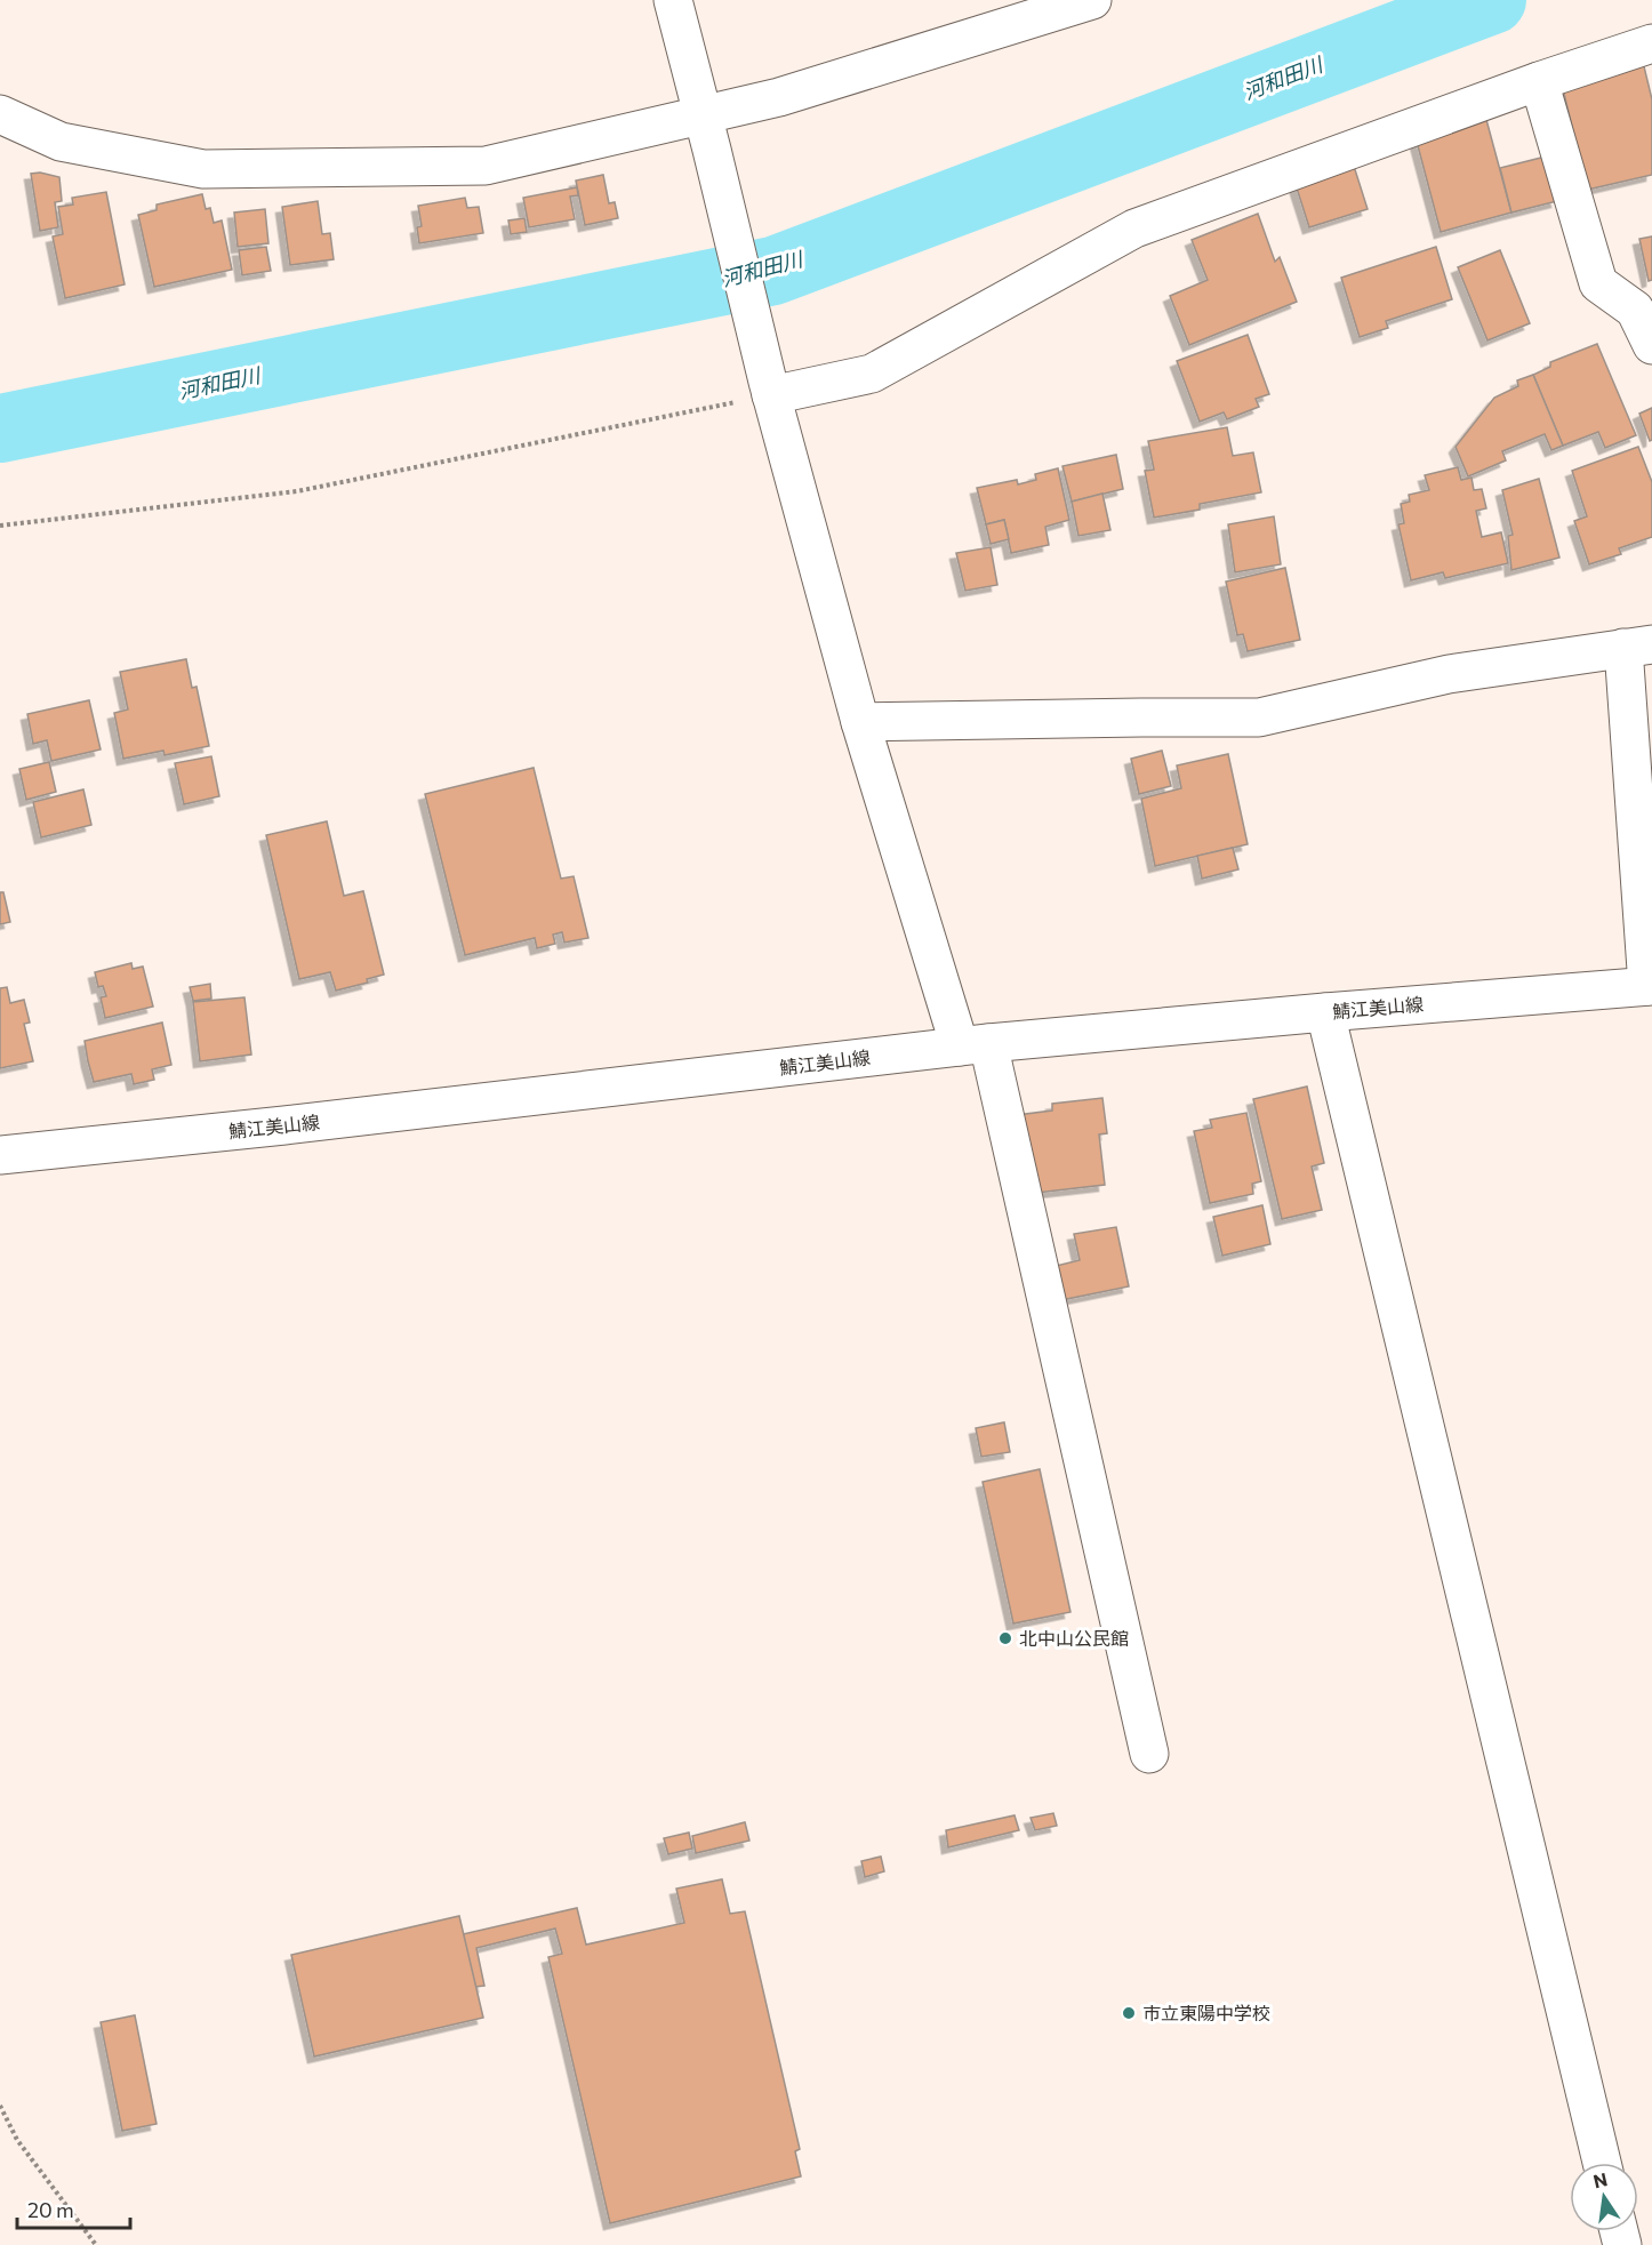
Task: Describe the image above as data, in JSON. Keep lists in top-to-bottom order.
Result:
{
  "streets": {
    "street": ["鯖江美山線"]
  },
  "water": ["河和田川"],
  "places": ["北中山公民館", "市立東陽中学校"],
  "scale_bar": "20 m",
  "north": "top"
}
